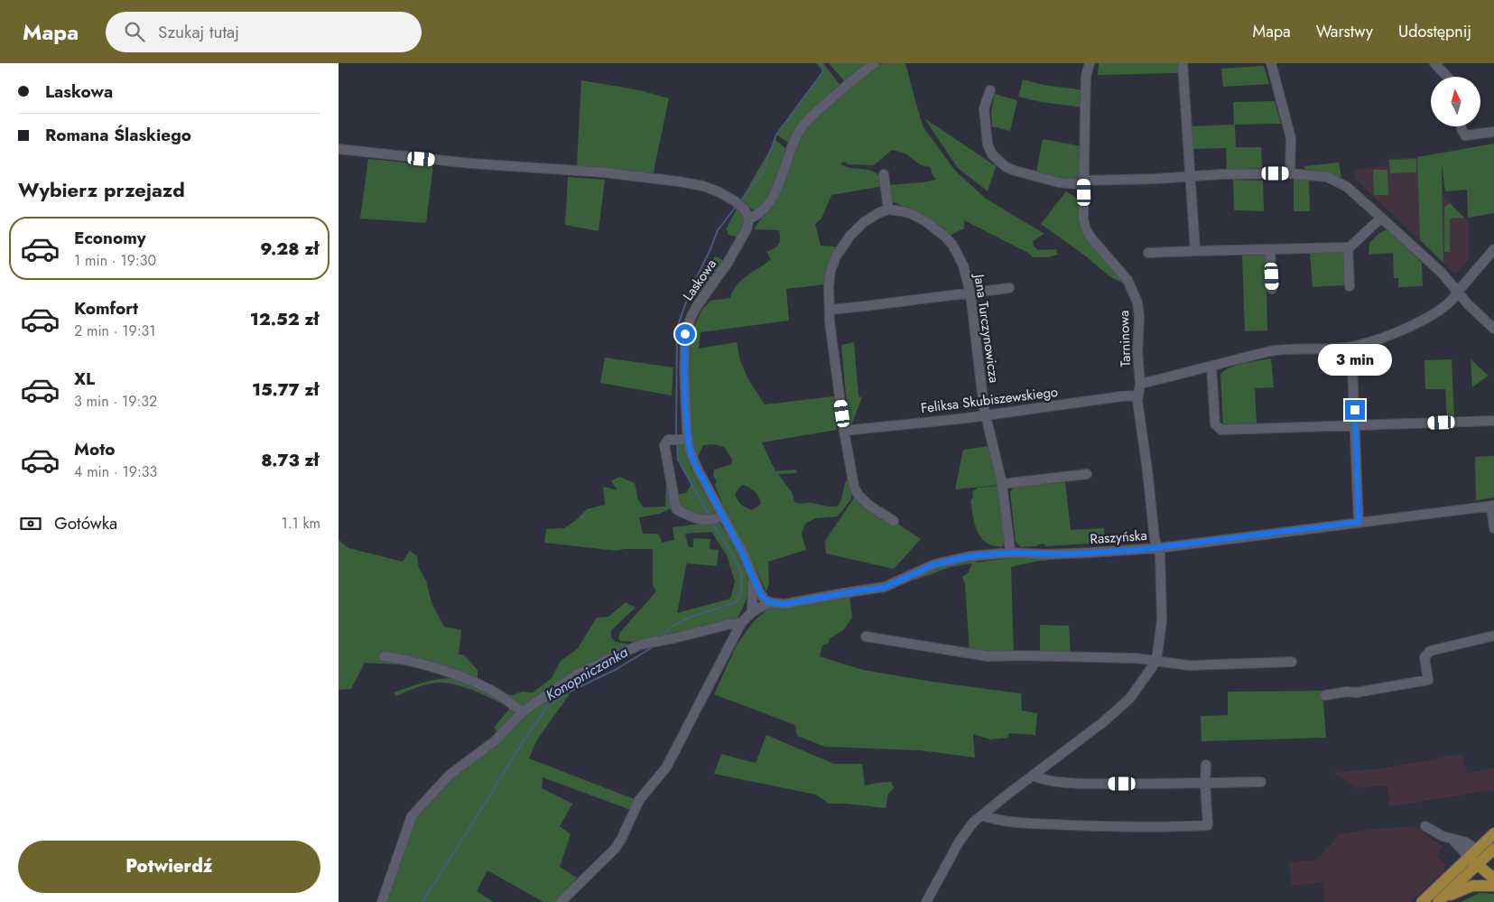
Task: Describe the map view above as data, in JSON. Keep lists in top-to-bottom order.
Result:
{
  "streets": {
    "street": [
      "Laskowa",
      "Jana Turczynowicza",
      "Tarninowa",
      "Feliksa Skubiszewskiego",
      "Raszyńska"
    ]
  },
  "crossings": [
    ["Laskowa", "Raszyńska"],
    ["Jana Turczynowicza", "Feliksa Skubiszewskiego"],
    ["Jana Turczynowicza", "Raszyńska"],
    ["Tarninowa", "Feliksa Skubiszewskiego"],
    ["Tarninowa", "Raszyńska"]
  ],
  "water": ["Konopniczanka"],
  "north": "top",
  "page": {
    "header": "Mapa",
    "search": "Szukaj tutaj",
    "nav": ["Mapa", "Warstwy", "Udostępnij"],
    "banner": ["Laskowa", "Romana Ślaskiego"],
    "heading": "Wybierz przejazd",
    "list": [
      {
        "name": "Economy",
        "note": "1 min · 19:30",
        "value": "9.28 zł"
      },
      {
        "name": "Komfort",
        "note": "2 min · 19:31",
        "value": "12.52 zł"
      },
      {
        "name": "XL",
        "note": "3 min · 19:32",
        "value": "15.77 zł"
      },
      {
        "name": "Moto",
        "note": "4 min · 19:33",
        "value": "8.73 zł"
      }
    ],
    "bubble": "3 min",
    "pay": ["Gotówka", "1.1 km"],
    "buttons": "Potwierdź"
  }
}
